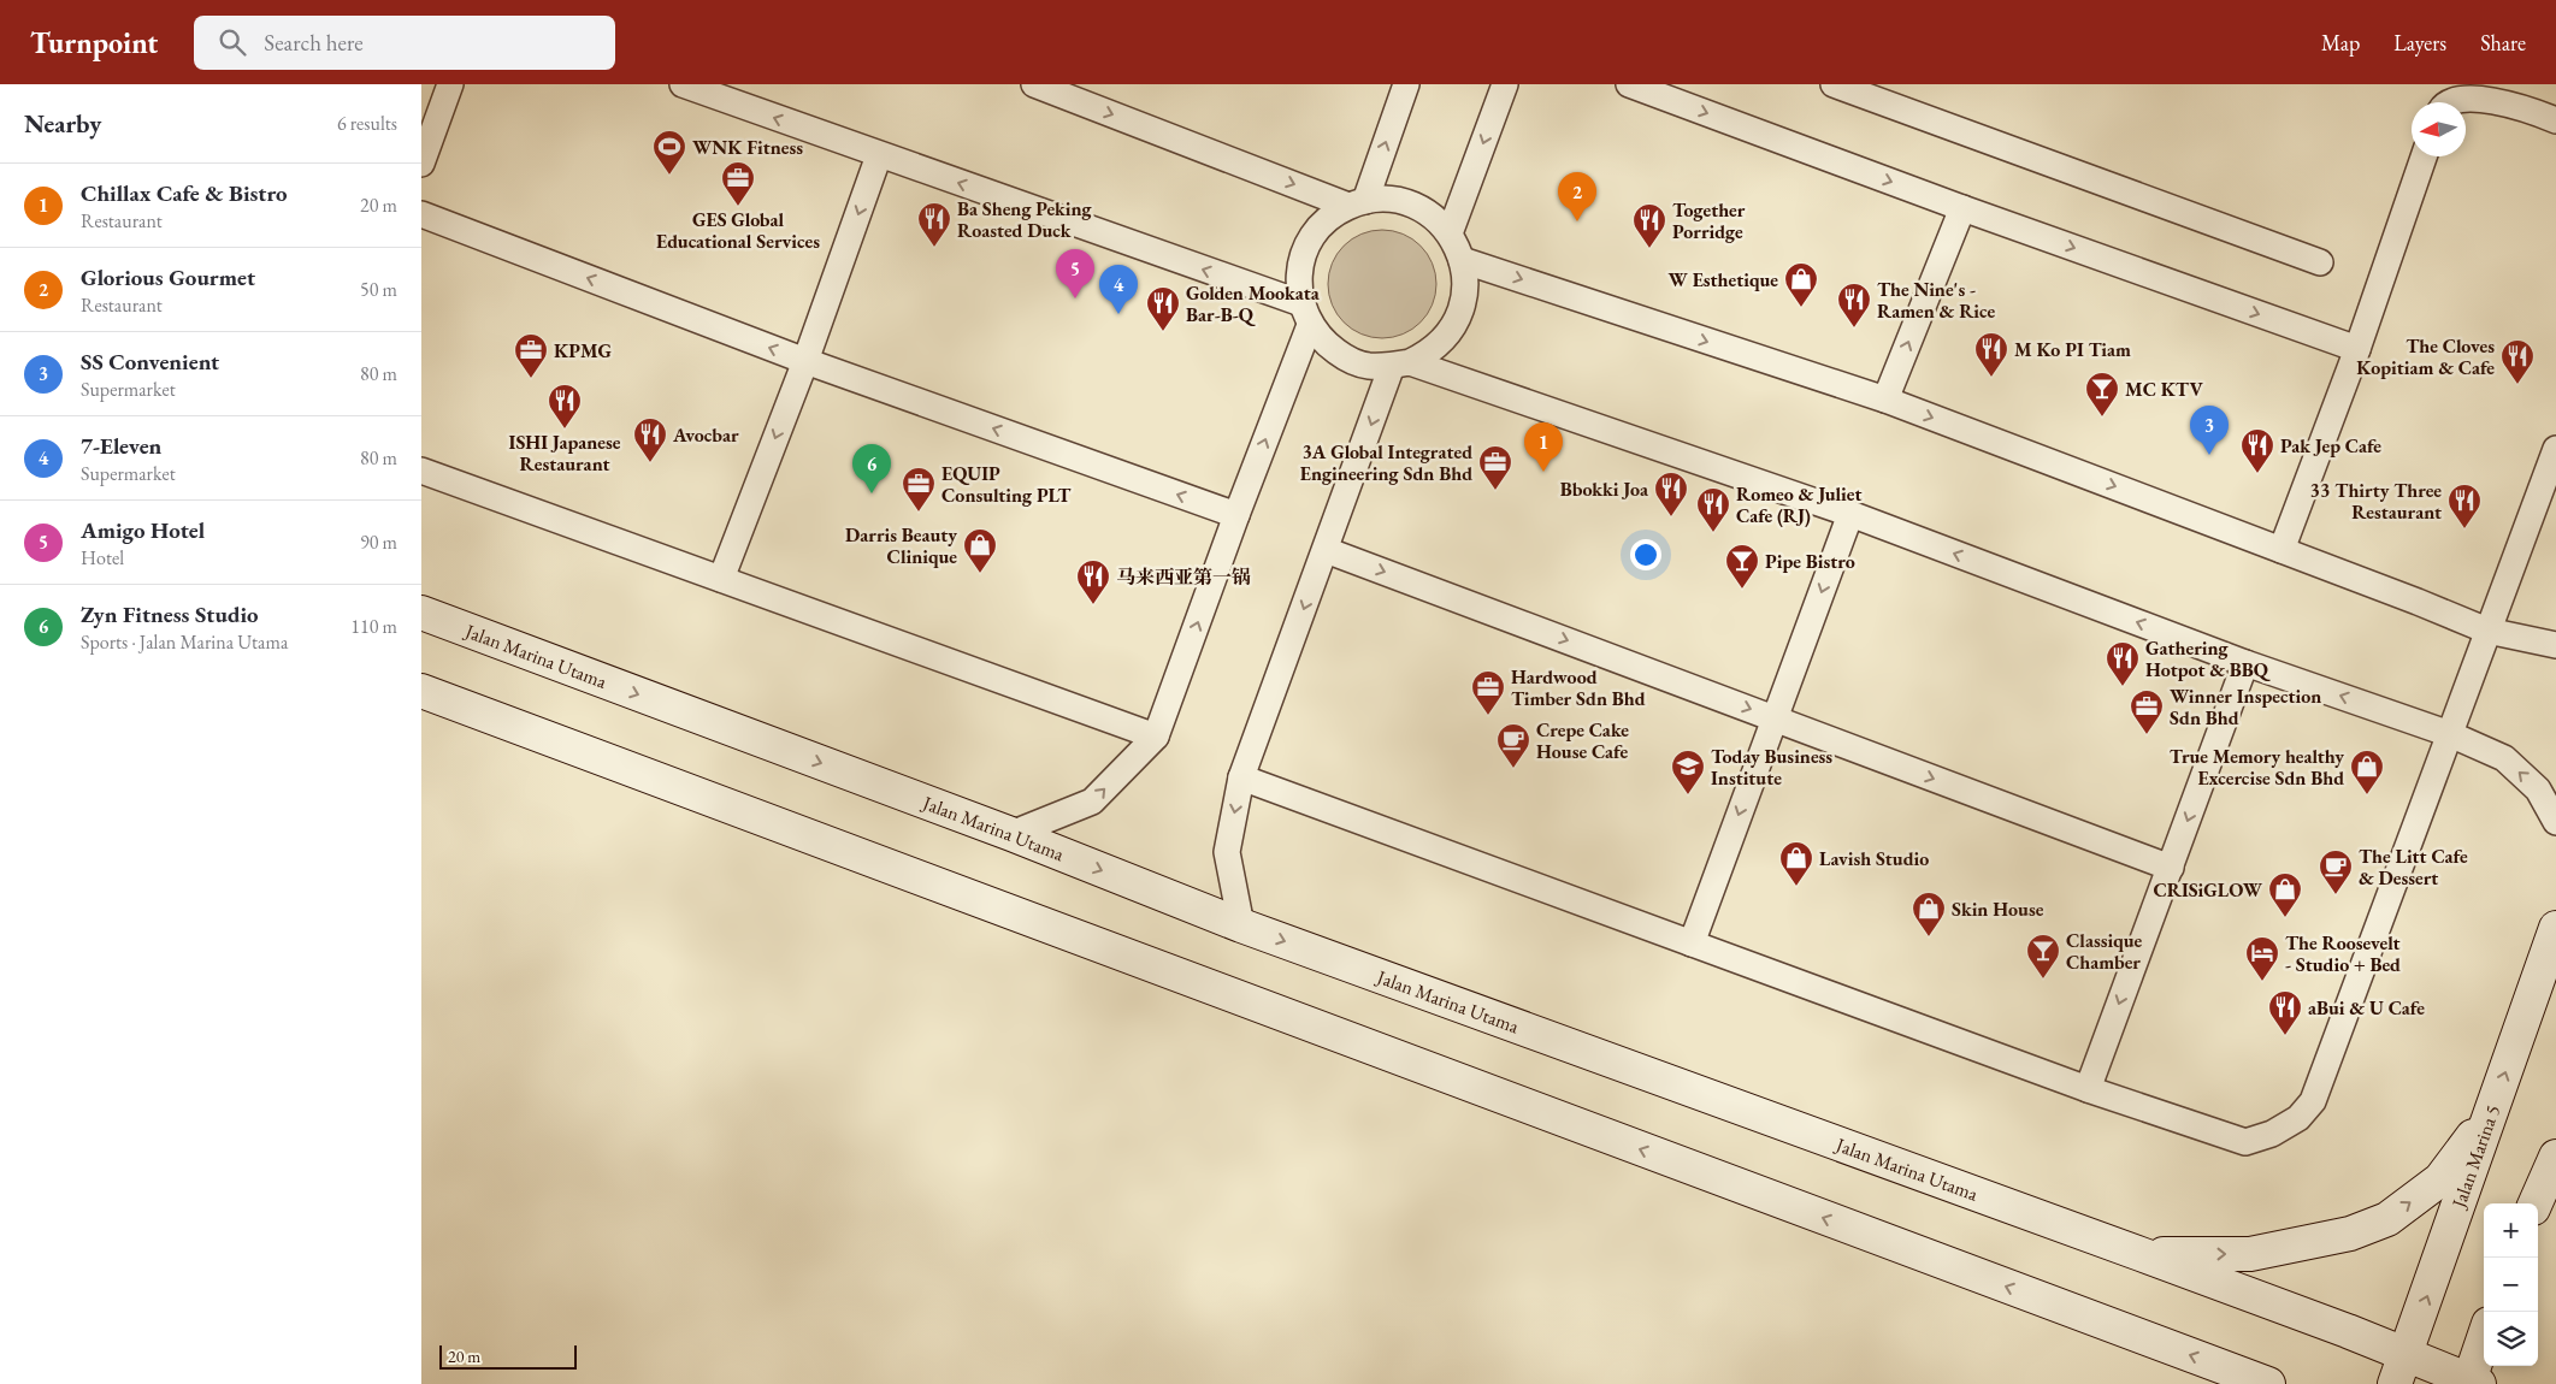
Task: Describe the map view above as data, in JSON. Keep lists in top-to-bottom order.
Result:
{
  "streets": {
    "main road": ["Jalan Marina Utama", "Jalan Marina 5"]
  },
  "crossings": [
    ["Jalan Marina Utama", "Jalan Marina 5"]
  ],
  "one_way": ["Jalan Marina 5"],
  "places": {
    "sports": ["WNK Fitness"],
    "office": [
      "GES Global Educational Services",
      "KPMG",
      "3A Global Integrated Engineering Sdn Bhd",
      "EQUIP Consulting PLT",
      "Hardwood Timber Sdn Bhd",
      "Winner Inspection Sdn Bhd"
    ],
    "restaurant": [
      "Ba Sheng Peking Roasted Duck",
      "Together Porridge",
      "The Nine's - Ramen & Rice",
      "Golden Mookata Bar-B-Q",
      "M Ko PI Tiam",
      "The Cloves Kopitiam & Cafe",
      "ISHI Japanese Restaurant",
      "Avocbar",
      "Pak Jep Cafe",
      "Bbokki Joa",
      "33 Thirty Three Restaurant",
      "Romeo & Juliet Cafe (RJ)",
      "马来西亚第一锅",
      "Gathering Hotpot & BBQ",
      "aBui & U Cafe"
    ],
    "shop": [
      "W Esthetique",
      "Darris Beauty Clinique",
      "True Memory healthy Excercise Sdn Bhd",
      "Lavish Studio",
      "CRISiGLOW",
      "Skin House"
    ],
    "bar": ["MC KTV", "Pipe Bistro", "Classique Chamber"],
    "cafe": ["Crepe Cake House Cafe", "The Litt Cafe & Dessert"],
    "school or university": ["Today Business Institute"],
    "hotel": ["The Roosevelt - Studio + Bed"]
  },
  "scale_bar": "20 m",
  "north": "left",
  "page": {
    "header": "Turnpoint",
    "search": "Search here",
    "nav": ["Map", "Layers", "Share"],
    "heading": ["Nearby", "6 results"],
    "list": [
      {
        "mark": "1",
        "name": "Chillax Cafe & Bistro",
        "note": "Restaurant",
        "value": "20 m"
      },
      {
        "mark": "2",
        "name": "Glorious Gourmet",
        "note": "Restaurant",
        "value": "50 m"
      },
      {
        "mark": "3",
        "name": "SS Convenient",
        "note": "Supermarket",
        "value": "80 m"
      },
      {
        "mark": "4",
        "name": "7-Eleven",
        "note": "Supermarket",
        "value": "80 m"
      },
      {
        "mark": "5",
        "name": "Amigo Hotel",
        "note": "Hotel",
        "value": "90 m"
      },
      {
        "mark": "6",
        "name": "Zyn Fitness Studio",
        "note": "Sports · Jalan Marina Utama",
        "value": "110 m"
      }
    ],
    "pins": [
      "2",
      "5",
      "4",
      "3",
      "1",
      "6"
    ],
    "map_buttons": ["+", "−"],
    "scale": "20 m"
  }
}
